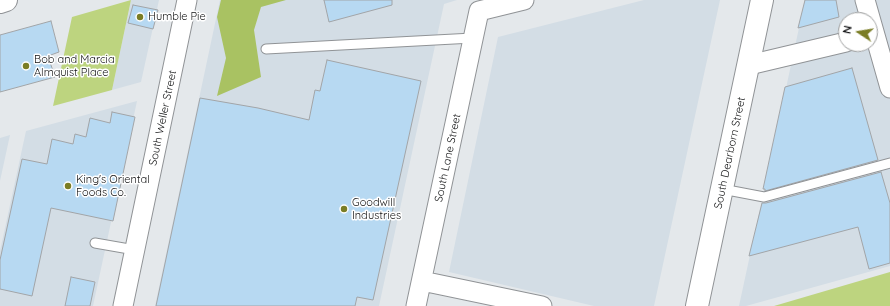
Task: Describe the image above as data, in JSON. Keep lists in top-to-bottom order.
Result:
{
  "streets": {
    "main road": ["South Dearborn Street"],
    "street": ["South Weller Street", "South Lane Street"]
  },
  "places": [
    "Humble Pie",
    "Bob and Marcia Almquist Place",
    "King's Oriental Foods Co.",
    "Goodwill Industries"
  ],
  "north": "left"
}
